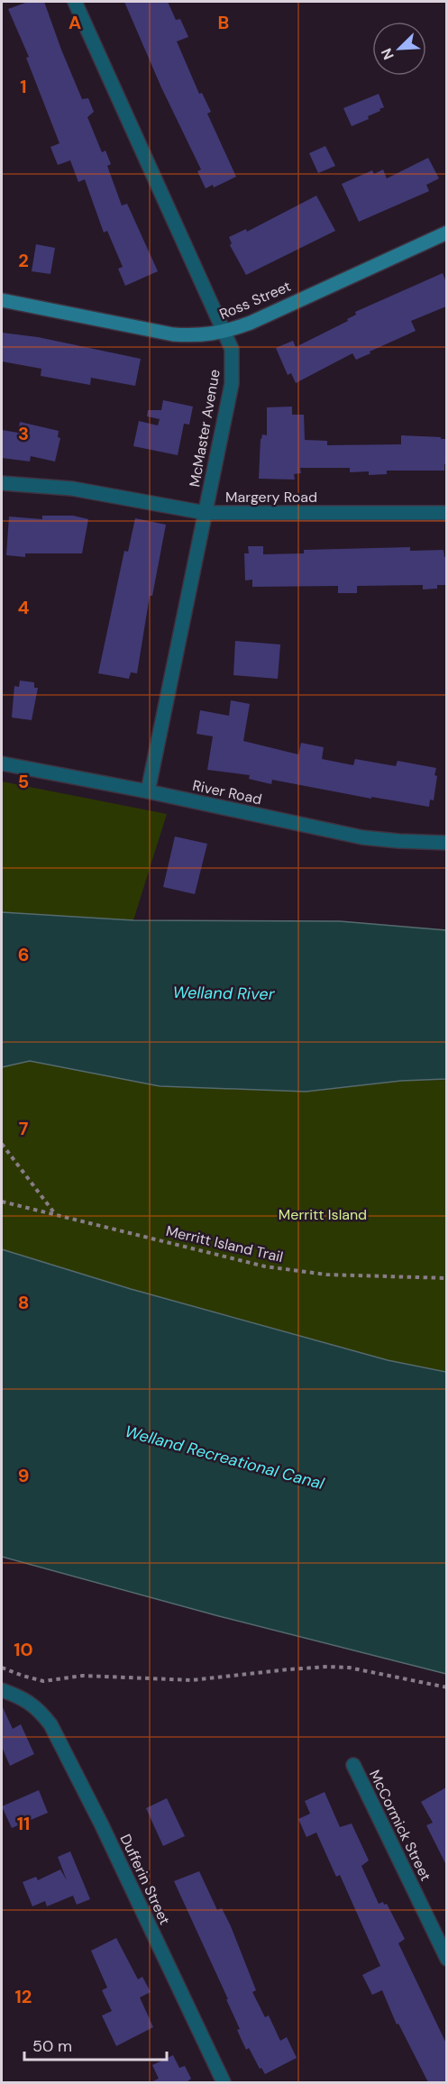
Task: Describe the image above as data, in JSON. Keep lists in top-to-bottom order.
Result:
{
  "streets": {
    "street": [
      "Ross Street",
      "McMaster Avenue",
      "Margery Road",
      "River Road",
      "McCormick Street",
      "Dufferin Street"
    ],
    "path": ["Merritt Island Trail"]
  },
  "crossings": [
    ["Ross Street", "McMaster Avenue"],
    ["McMaster Avenue", "Margery Road"],
    ["McMaster Avenue", "River Road"]
  ],
  "water": ["Welland River", "Welland Recreational Canal"],
  "parks": ["Merritt Island"],
  "scale_bar": "50 m",
  "north": "bottom left",
  "grid": {
    "columns": ["A", "B"],
    "rows": [
      "1",
      "2",
      "3",
      "4",
      "5",
      "6",
      "7",
      "8",
      "9",
      "10",
      "11",
      "12"
    ]
  }
}
